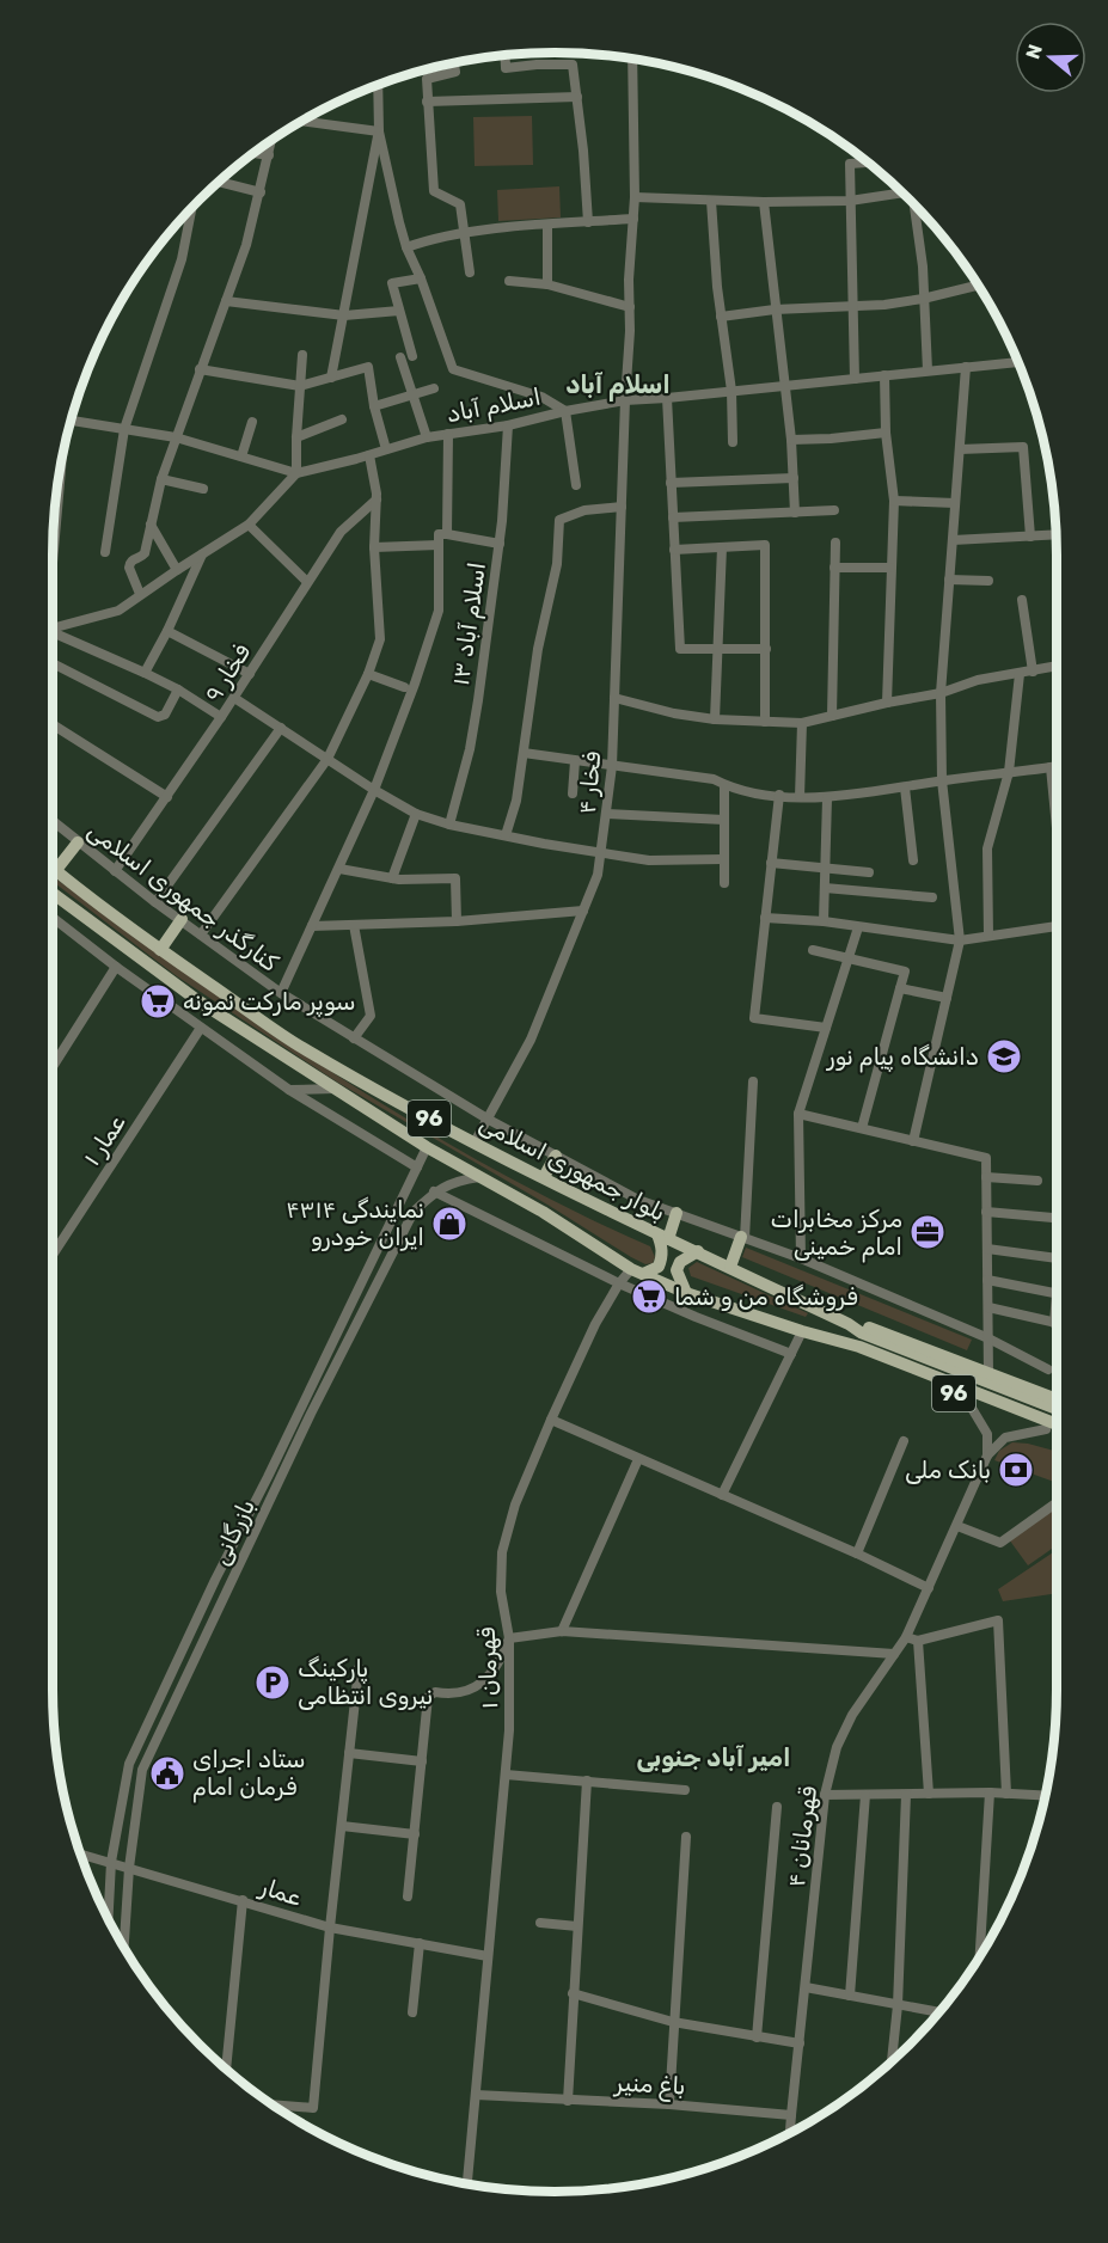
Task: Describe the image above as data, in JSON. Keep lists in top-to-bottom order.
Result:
{
  "streets": {
    "main road": ["96", "بلوار جمهوری اسلامی"],
    "street": [
      "اسلام آباد",
      "اسلام آباد ۱۳",
      "فخار ۹",
      "فخار ۴",
      "کنارگذر جمهوری اسلامی",
      "عمار ۱",
      "بازرگانی",
      "قهرمان ۱",
      "قهرمانان ۴",
      "عمار",
      "باغ منیر"
    ]
  },
  "crossings": [
    ["اسلام آباد", "اسلام آباد ۱۳"],
    ["اسلام آباد", "فخار ۴"],
    ["فخار ۹", "کنارگذر جمهوری اسلامی"],
    ["فخار ۴", "کنارگذر جمهوری اسلامی"],
    ["فخار ۴", "بلوار جمهوری اسلامی"],
    ["96", "بلوار جمهوری اسلامی"],
    ["بلوار جمهوری اسلامی", "بازرگانی"],
    ["بلوار جمهوری اسلامی", "قهرمان ۱"],
    ["بازرگانی", "عمار"],
    ["قهرمان ۱", "عمار"],
    ["قهرمان ۱", "باغ منیر"],
    ["قهرمانان ۴", "باغ منیر"]
  ],
  "districts": ["اسلام آباد", "امير آباد جنوبی"],
  "places": {
    "supermarket": ["سوپر مارکت نمونه", "فروشگاه من و شما"],
    "school or university": ["دانشگاه پیام نور"],
    "shop": ["نمایندگی ۴۳۱۴ ایران خودرو"],
    "office": ["مرکز مخابرات امام خمینی"],
    "bank": ["بانک ملی"],
    "parking": ["پارکینگ نیروی انتظامی"],
    "public building": ["ستاد اجرای فرمان امام"]
  },
  "north": "left"
}
